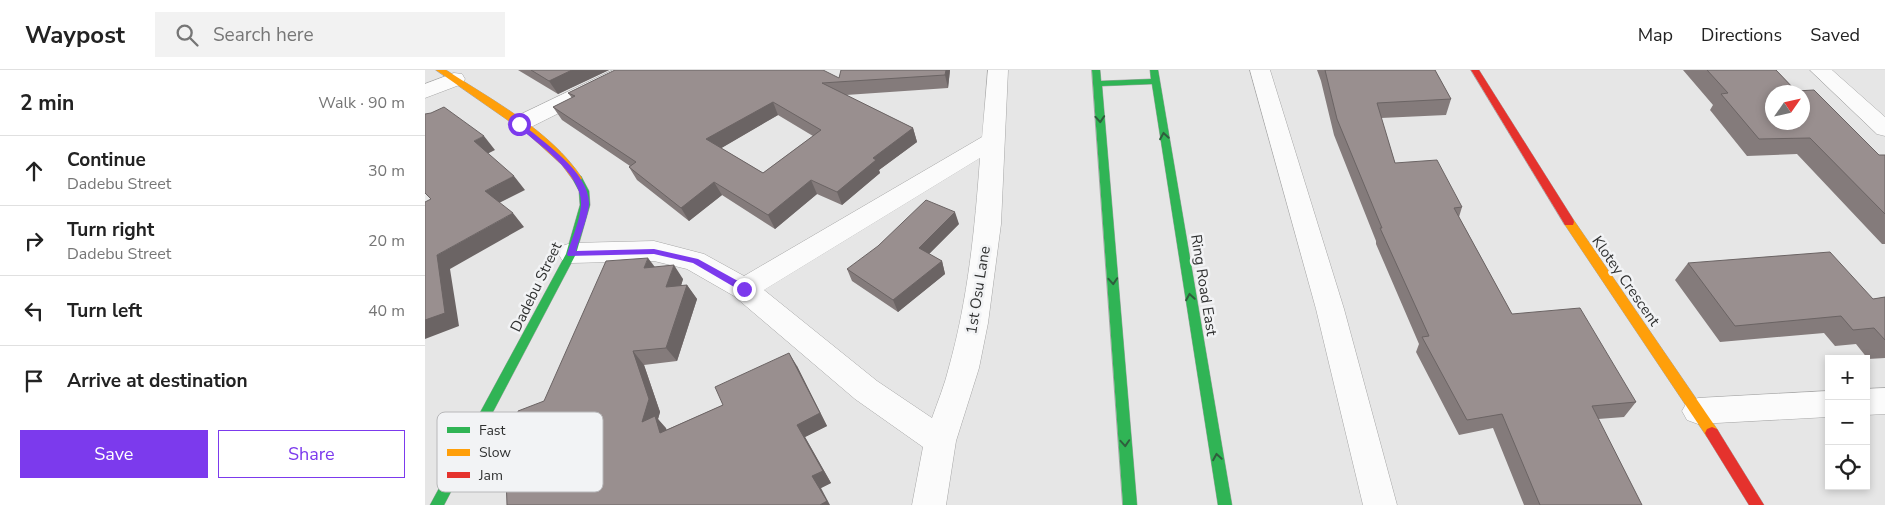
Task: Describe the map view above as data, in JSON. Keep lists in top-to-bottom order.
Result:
{
  "streets": {
    "street": [
      "Klotey Crescent",
      "Ring Road East",
      "Dadebu Street",
      "1st Osu Lane"
    ]
  },
  "legend": ["Fast", "Slow", "Jam"],
  "north": "top right",
  "page": {
    "header": "Waypost",
    "search": "Search here",
    "nav": ["Map", "Directions", "Saved"],
    "heading": ["2 min", "Walk · 90 m"],
    "list": [
      ["Continue", "Dadebu Street", "30 m"],
      ["Turn right", "Dadebu Street", "20 m"],
      ["Turn left", "40 m"],
      "Arrive at destination"
    ],
    "map_buttons": ["+", "−"],
    "buttons": ["Save", "Share"]
  }
}
